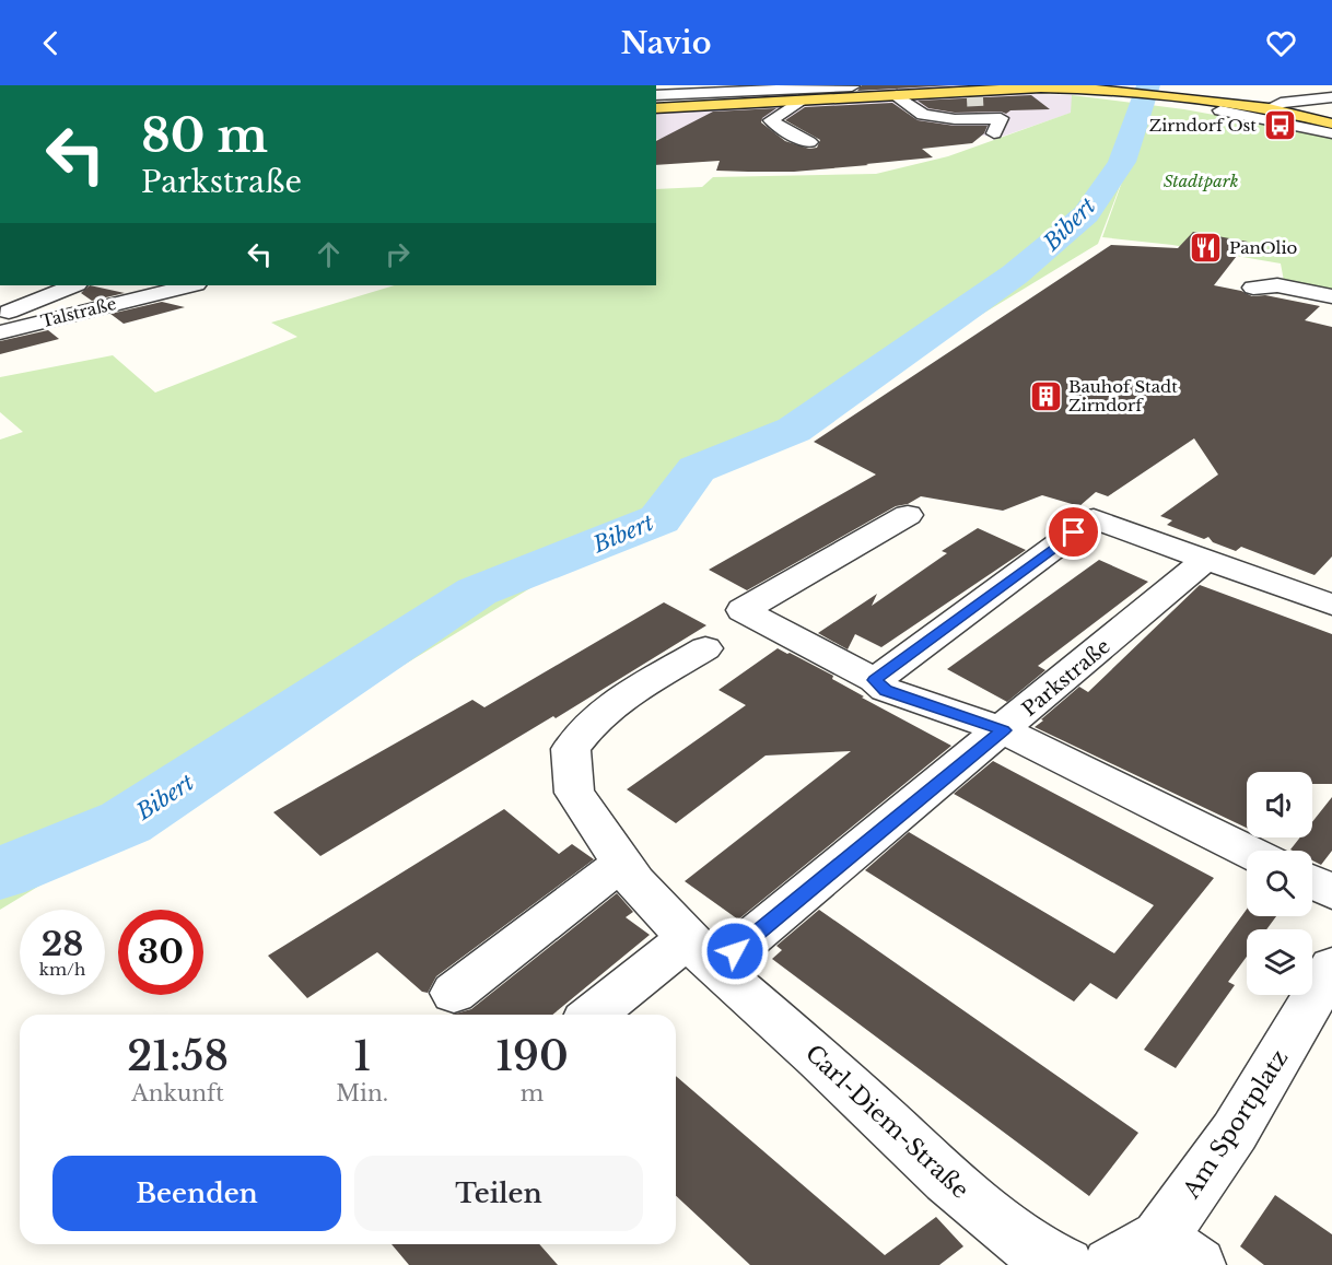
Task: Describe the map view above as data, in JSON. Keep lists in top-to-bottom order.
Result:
{
  "streets": {
    "street": [
      "Talstraße",
      "Parkstraße",
      "Carl-Diem-Straße",
      "Am Sportplatz"
    ]
  },
  "water": ["Bibert"],
  "parks": ["Stadtpark"],
  "places": {
    "bus stop": ["Zirndorf Ost"],
    "restaurant": ["PanOlio"],
    "building": ["Bauhof Stadt Zirndorf"]
  },
  "page": {
    "header": "Navio",
    "turn": ["80 m", "Parkstraße"],
    "speed": "28 km/h",
    "limit": "30",
    "eta": [
      "21:58",
      "Ankunft",
      "1",
      "Min.",
      "190",
      "m"
    ],
    "buttons": ["Beenden", "Teilen"]
  }
}
